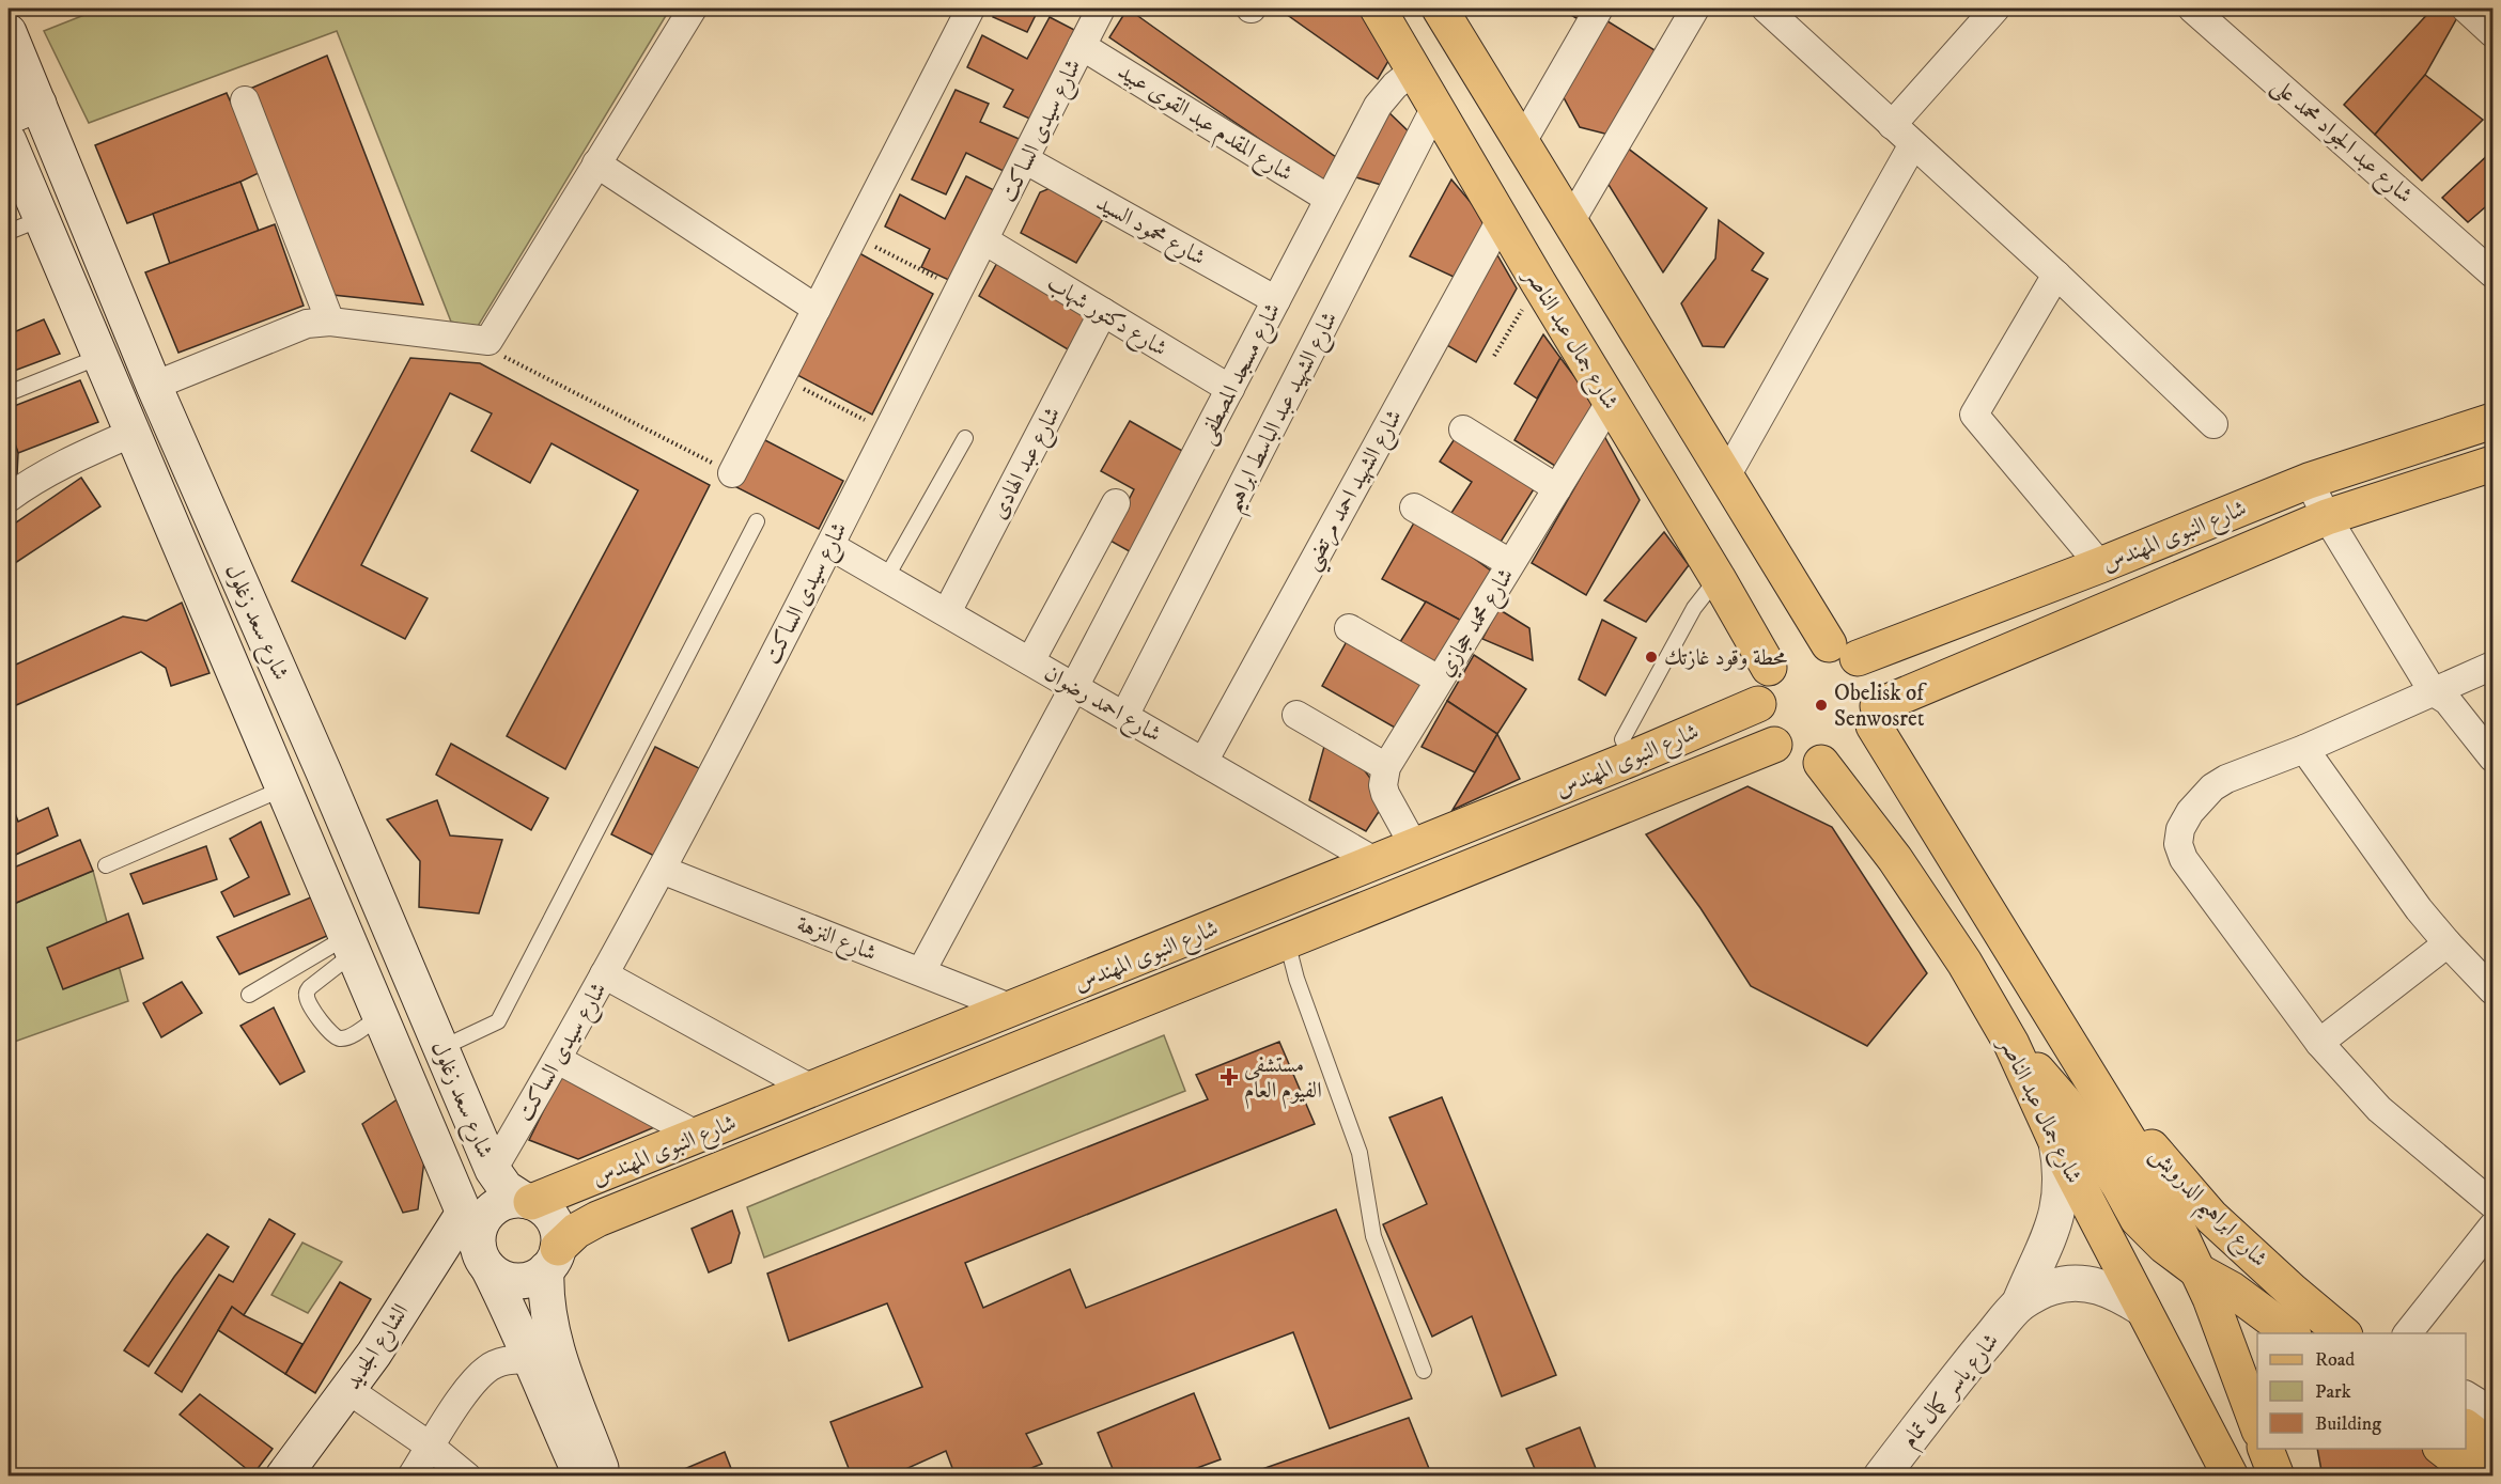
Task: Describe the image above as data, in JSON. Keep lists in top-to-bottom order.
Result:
{
  "streets": {
    "main road": [
      "شارع جمال عبد الناصر",
      "شارع النبوى المهندس",
      "شارع سعد زغلول",
      "شارع ابراهيم الدرويش",
      "الشارع الجديد",
      "شارع ياسر كمال تمام"
    ],
    "street": [
      "شارع المقدم عبد القوى عبيد",
      "شارع سيدى الساكت",
      "شارع عبد الجواد محمد على",
      "شارع محمود السيد",
      "شارع دكتور شهاب",
      "شارع مسجد المصطفى",
      "شارع الشهيد عبد الباسط ابراهيم",
      "شارع عبد الهادى",
      "شارع الشهيد احمد مرتضي",
      "شارع محمد حجازي",
      "شارع احمد رضوان",
      "شارع النزهة"
    ]
  },
  "crossings": [
    ["شارع المقدم عبد القوى عبيد", "شارع سيدى الساكت"],
    ["شارع المقدم عبد القوى عبيد", "شارع مسجد المصطفى"],
    ["شارع سيدى الساكت", "شارع محمود السيد"],
    ["شارع سيدى الساكت", "شارع دكتور شهاب"],
    ["شارع سيدى الساكت", "شارع سعد زغلول"],
    ["شارع سيدى الساكت", "شارع احمد رضوان"],
    ["شارع سيدى الساكت", "شارع النزهة"],
    ["شارع محمود السيد", "شارع مسجد المصطفى"],
    ["شارع دكتور شهاب", "شارع مسجد المصطفى"],
    ["شارع دكتور شهاب", "شارع عبد الهادى"],
    ["شارع جمال عبد الناصر", "شارع مسجد المصطفى"],
    ["شارع جمال عبد الناصر", "شارع الشهيد عبد الباسط ابراهيم"],
    ["شارع جمال عبد الناصر", "شارع الشهيد احمد مرتضي"],
    ["شارع جمال عبد الناصر", "شارع النبوى المهندس"],
    ["شارع جمال عبد الناصر", "شارع محمد حجازي"],
    ["شارع جمال عبد الناصر", "شارع ابراهيم الدرويش"],
    ["شارع جمال عبد الناصر", "شارع ياسر كمال تمام"],
    ["شارع مسجد المصطفى", "شارع احمد رضوان"],
    ["شارع مسجد المصطفى", "شارع النزهة"],
    ["شارع الشهيد عبد الباسط ابراهيم", "شارع احمد رضوان"],
    ["شارع عبد الهادى", "شارع احمد رضوان"],
    ["شارع الشهيد احمد مرتضي", "شارع احمد رضوان"],
    ["شارع النبوى المهندس", "شارع سعد زغلول"],
    ["شارع النبوى المهندس", "شارع احمد رضوان"],
    ["شارع النبوى المهندس", "شارع النزهة"],
    ["شارع سعد زغلول", "الشارع الجديد"]
  ],
  "places": {
    "other": ["محطة وقود غازتك", "Obelisk of Senwosret"],
    "health": ["مستشفى الفيوم العام"]
  },
  "legend": ["Road", "Park", "Building"]
}
